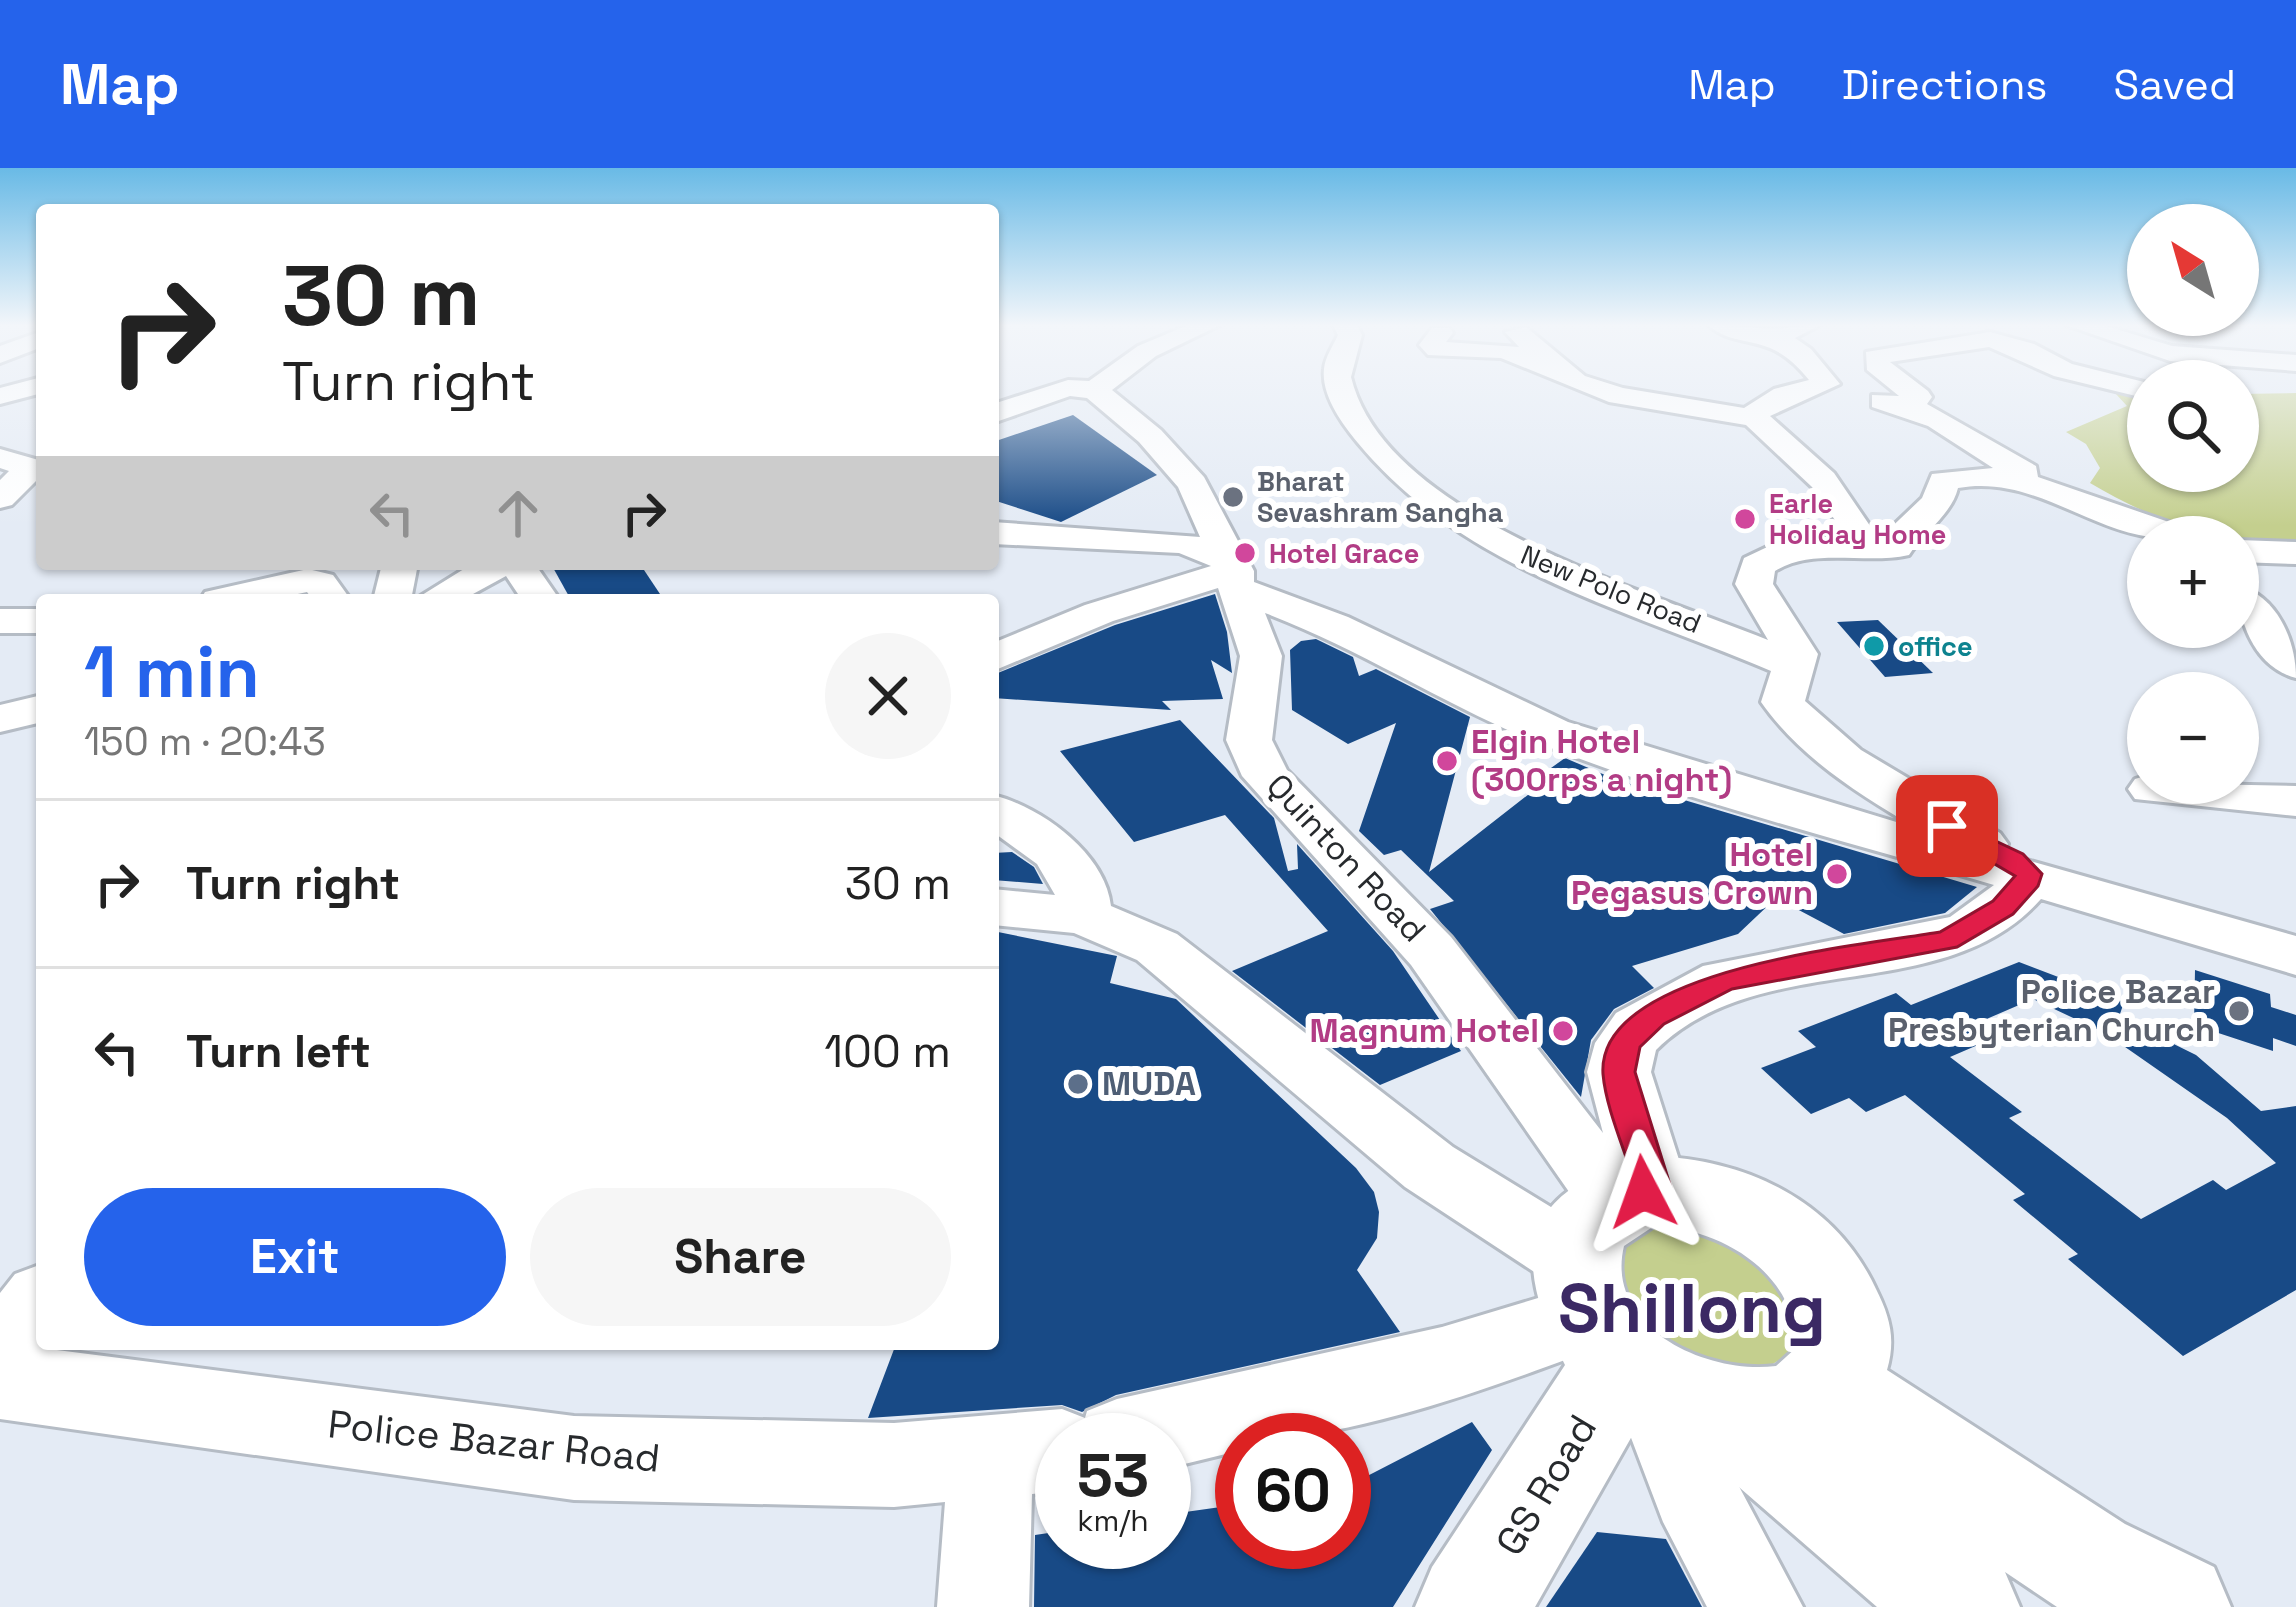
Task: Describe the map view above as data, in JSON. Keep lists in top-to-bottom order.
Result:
{
  "streets": {
    "main road": ["GS Road"],
    "street": ["New Polo Road", "Quinton Road", "Police Bazar Road"]
  },
  "crossings": [
    ["Quinton Road", "GS Road"]
  ],
  "districts": ["Shillong"],
  "places": [
    "Bharat Sevashram Sangha",
    "Earle Holiday Home",
    "Hotel Grace",
    "office",
    "Elgin Hotel (300rps a night)",
    "Hotel Pegasus Crown",
    "Police Bazar Presbyterian Church",
    "Magnum Hotel",
    "MUDA"
  ],
  "north": "top left",
  "page": {
    "header": "Map",
    "nav": ["Map", "Directions", "Saved"],
    "map_buttons": ["+", "−"],
    "turn": ["30 m", "Turn right"],
    "heading": ["1 min", "150 m · 20:43"],
    "list": [
      {
        "name": "Turn right",
        "value": "30 m"
      },
      {
        "name": "Turn left",
        "value": "100 m"
      }
    ],
    "buttons": ["Exit", "Share"],
    "speed": "53 km/h",
    "limit": "60"
  }
}
